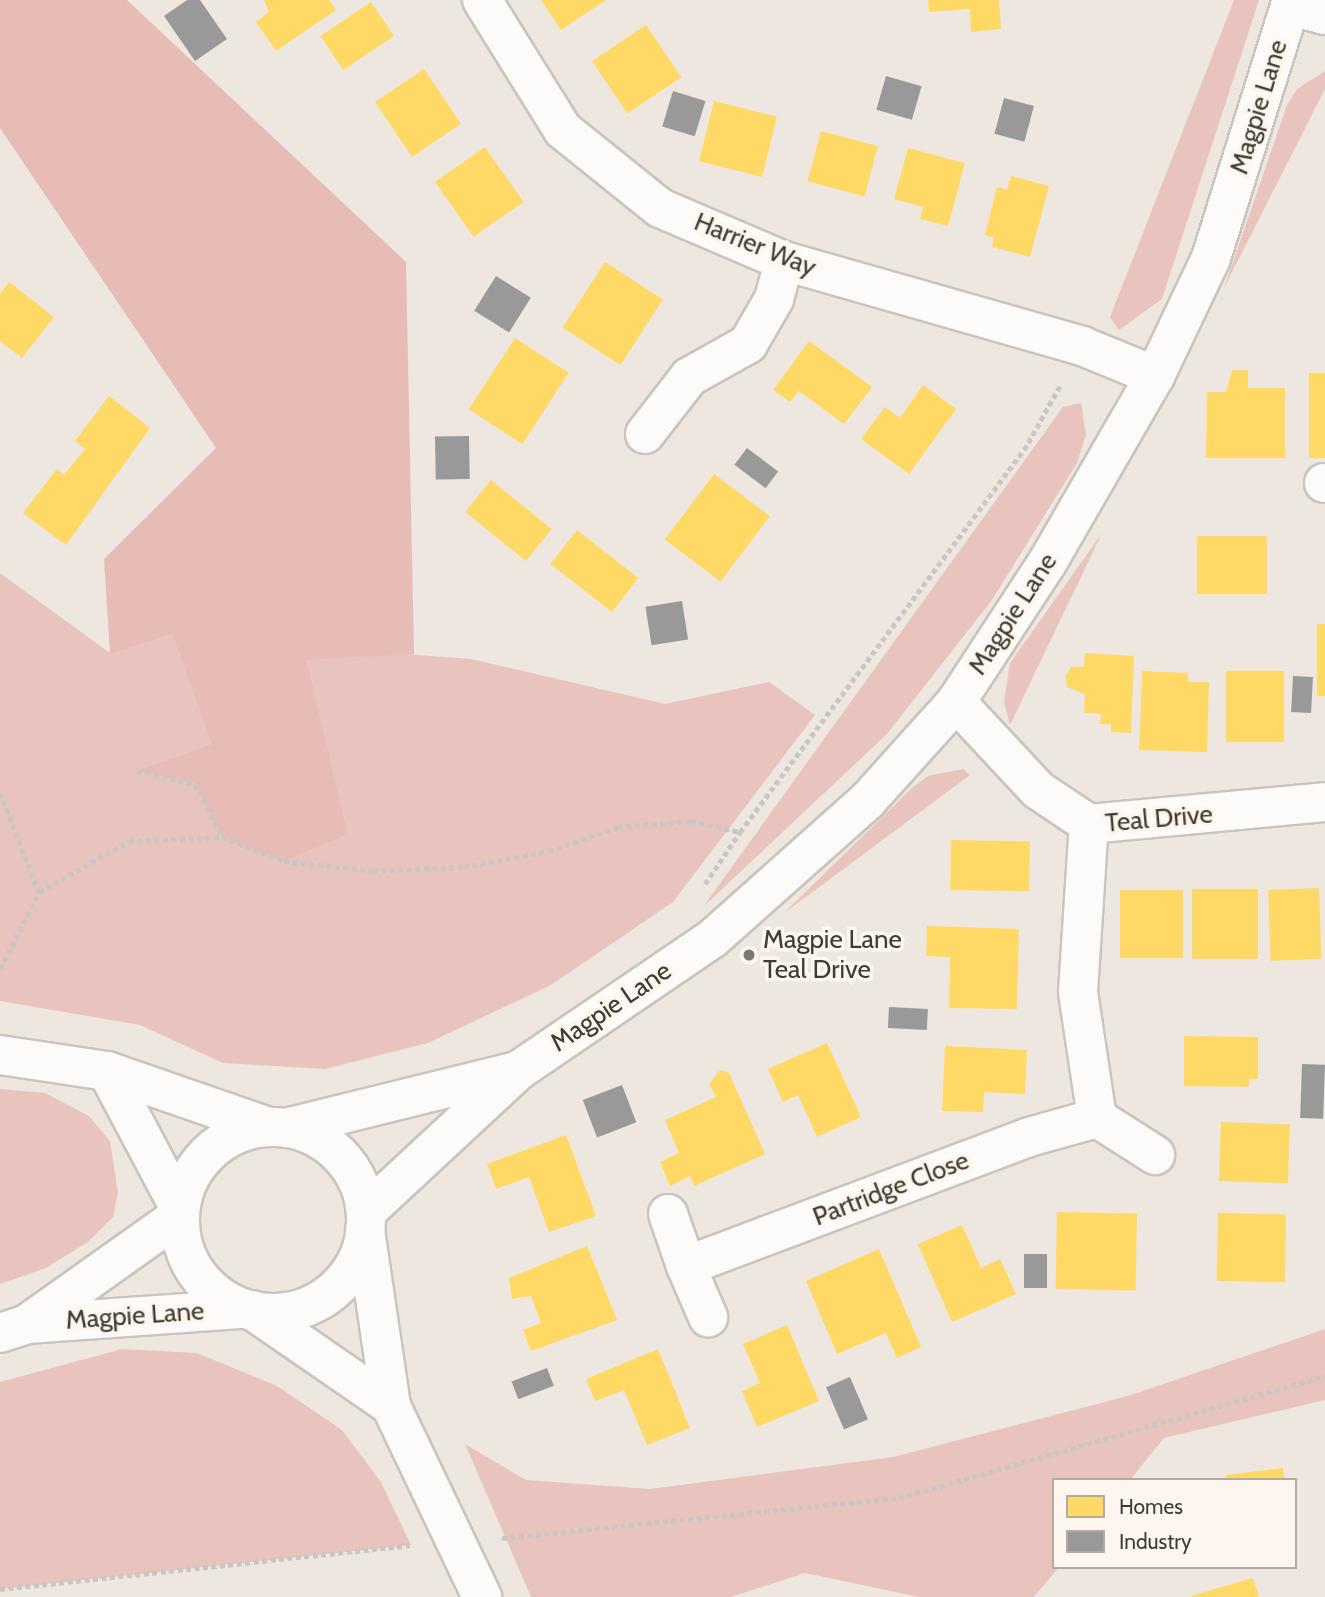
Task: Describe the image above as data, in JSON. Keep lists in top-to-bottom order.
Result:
{
  "streets": {
    "street": [
      "Magpie Lane",
      "Harrier Way",
      "Teal Drive",
      "Partridge Close"
    ]
  },
  "crossings": [
    ["Magpie Lane", "Harrier Way"],
    ["Magpie Lane", "Teal Drive"]
  ],
  "places": ["Magpie Lane Teal Drive"],
  "legend": ["Homes", "Industry"]
}
